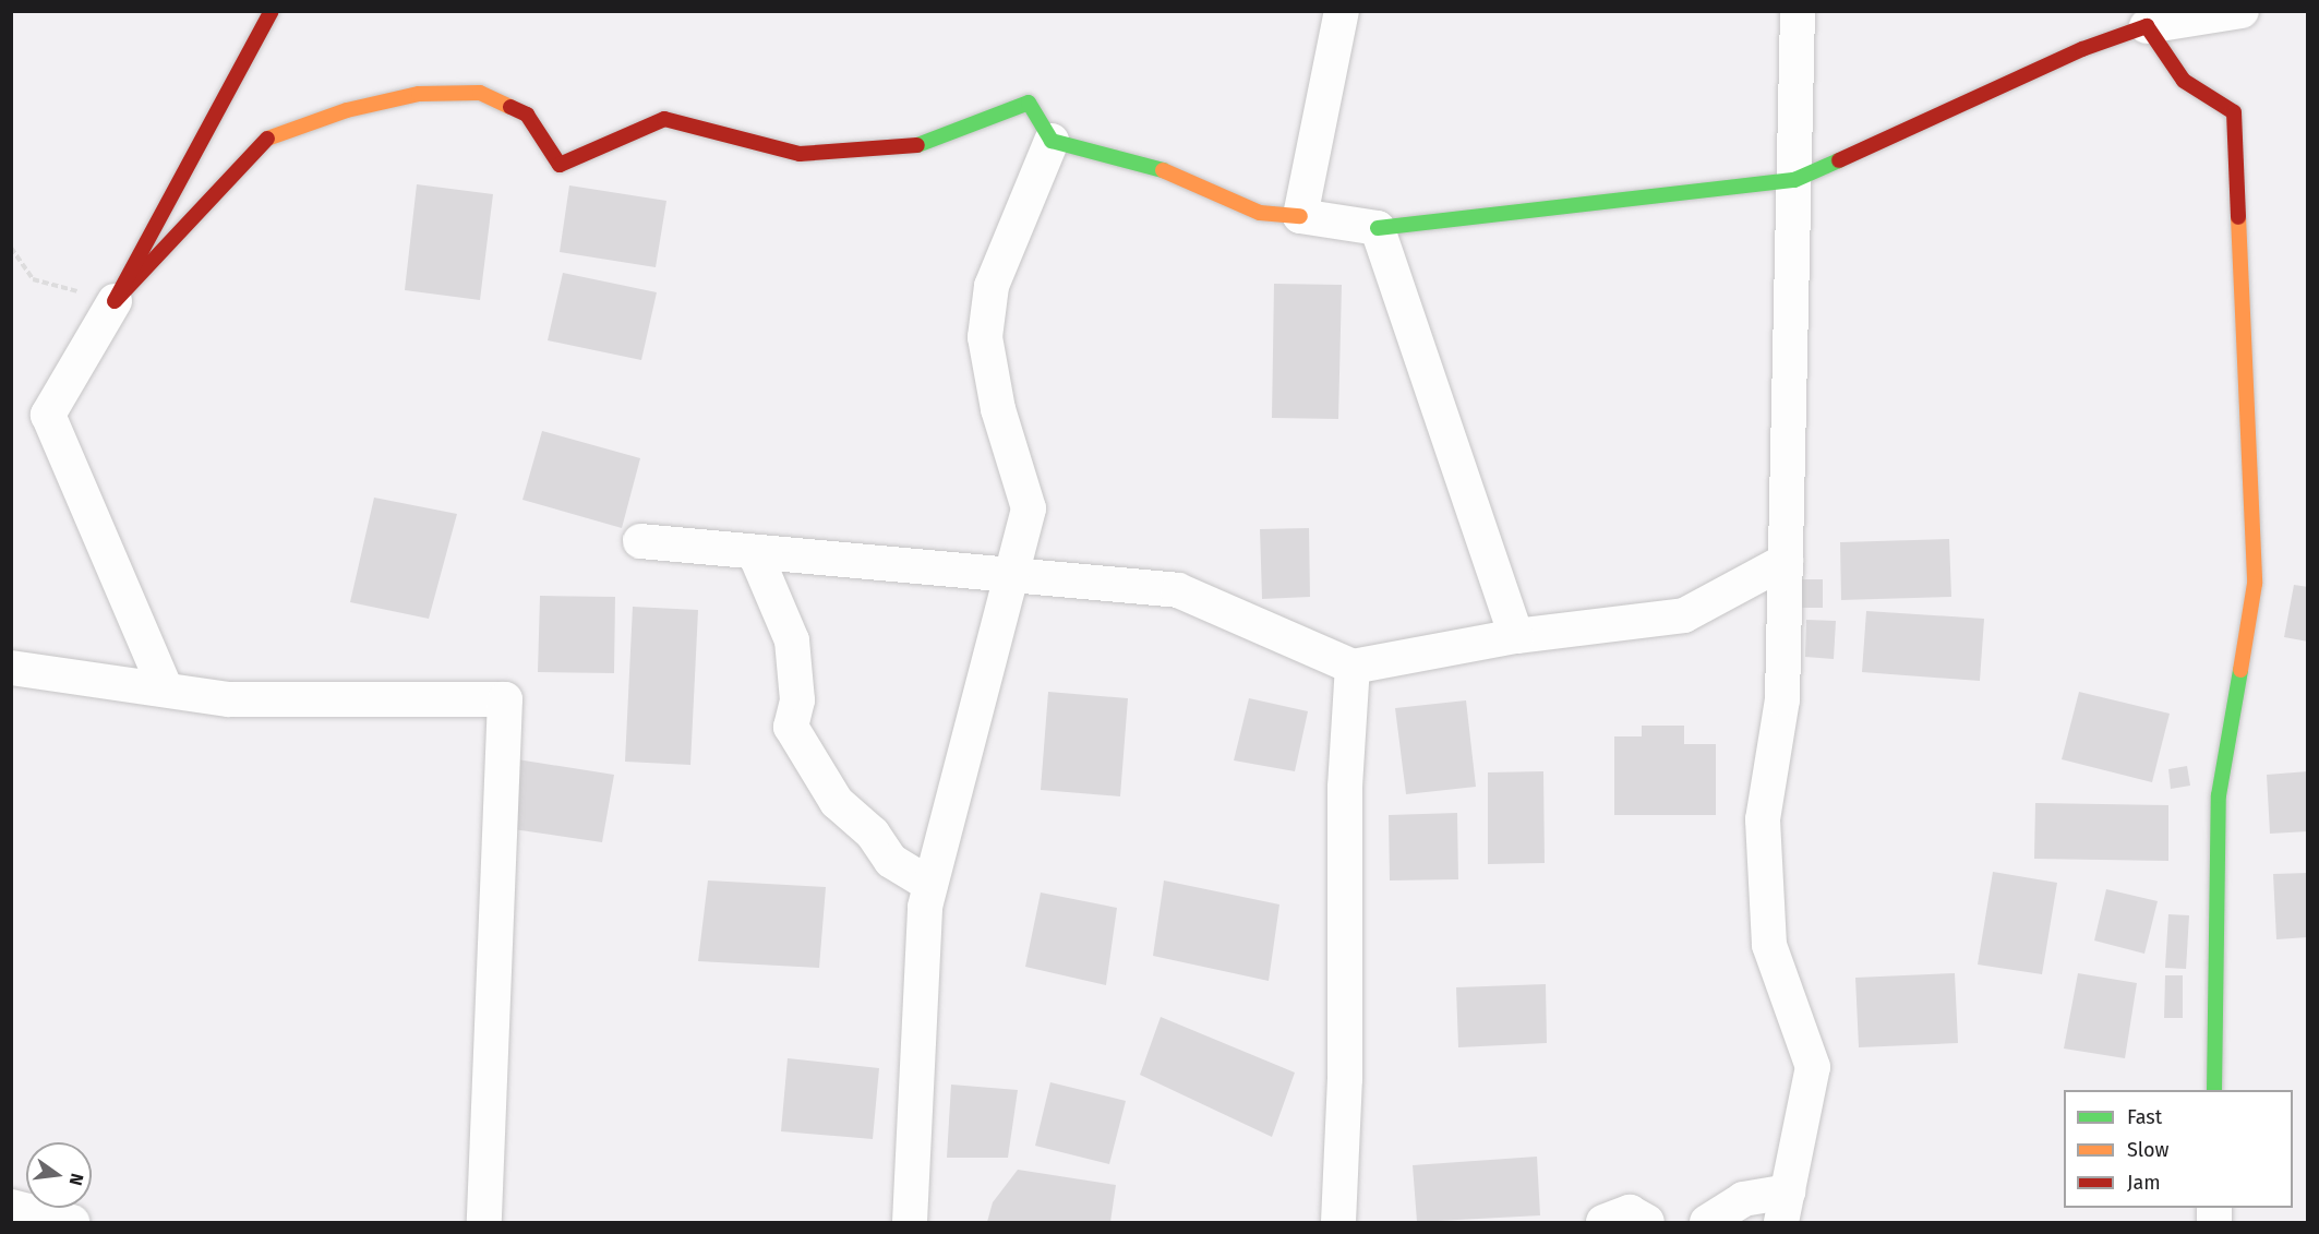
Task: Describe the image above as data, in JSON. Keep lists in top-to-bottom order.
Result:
{
  "legend": ["Fast", "Slow", "Jam"],
  "north": "right"
}
